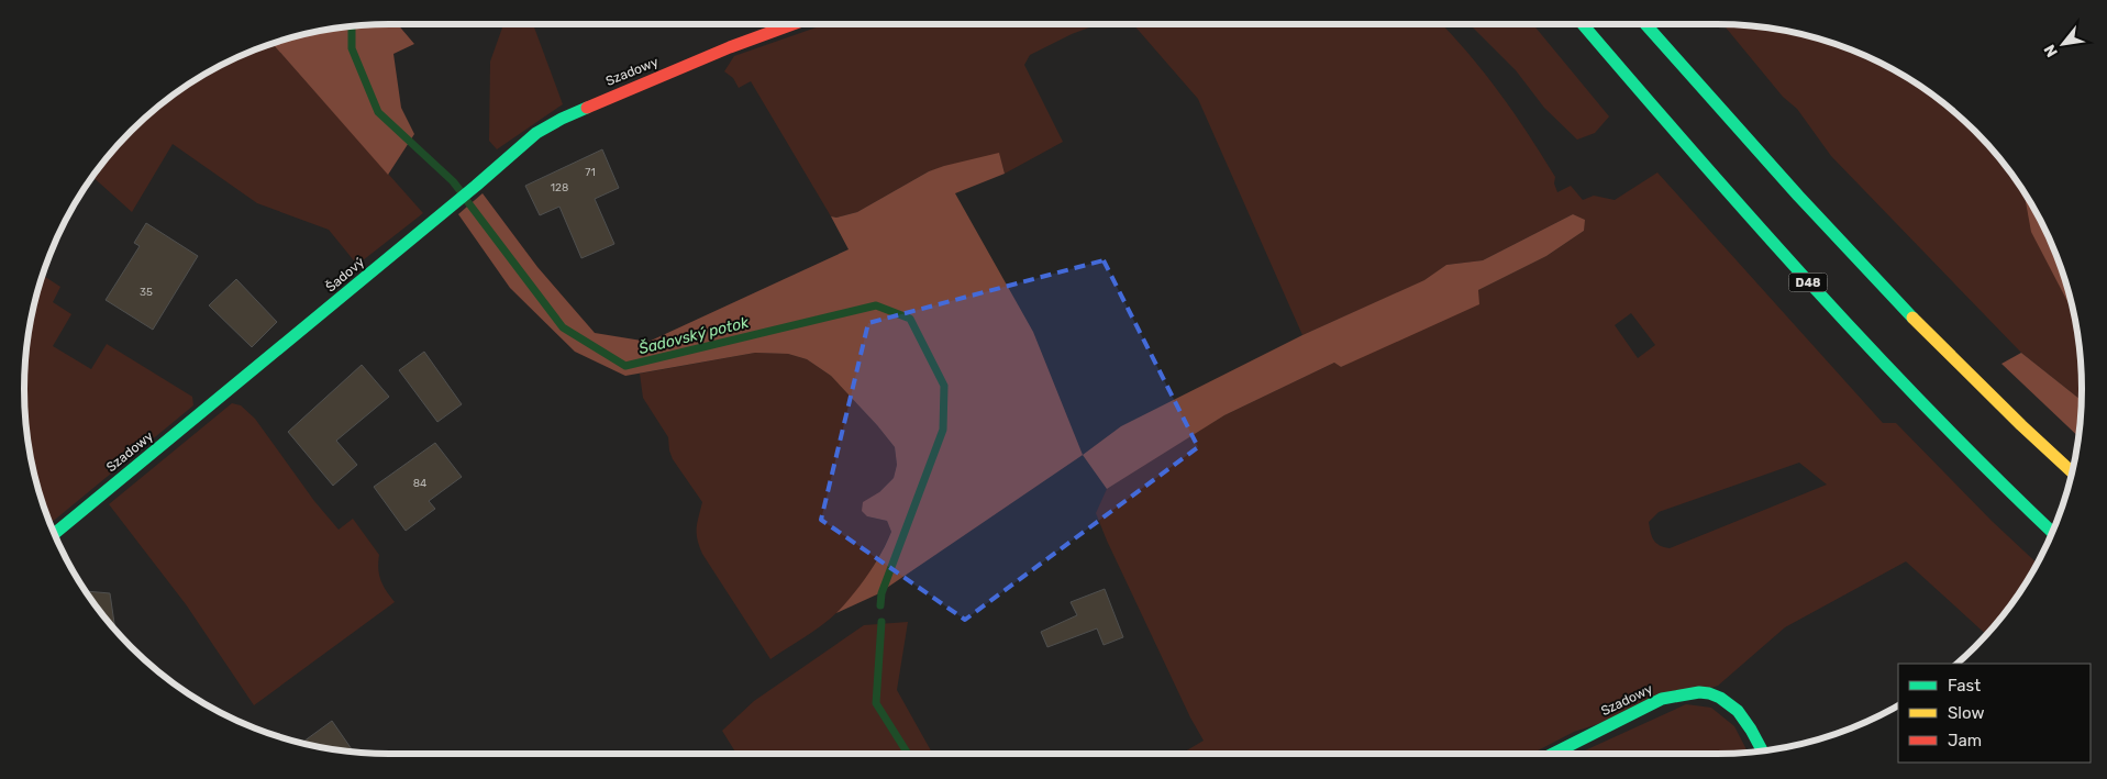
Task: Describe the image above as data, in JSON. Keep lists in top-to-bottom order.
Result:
{
  "streets": {
    "main road": ["Szadowy", "Šadový", "D48"]
  },
  "crossings": [
    ["Szadowy", "Šadový"]
  ],
  "water": ["Šadovský potok"],
  "house_numbers": [
    "71",
    "128",
    "35",
    "84"
  ],
  "legend": ["Fast", "Slow", "Jam"],
  "north": "bottom left"
}
